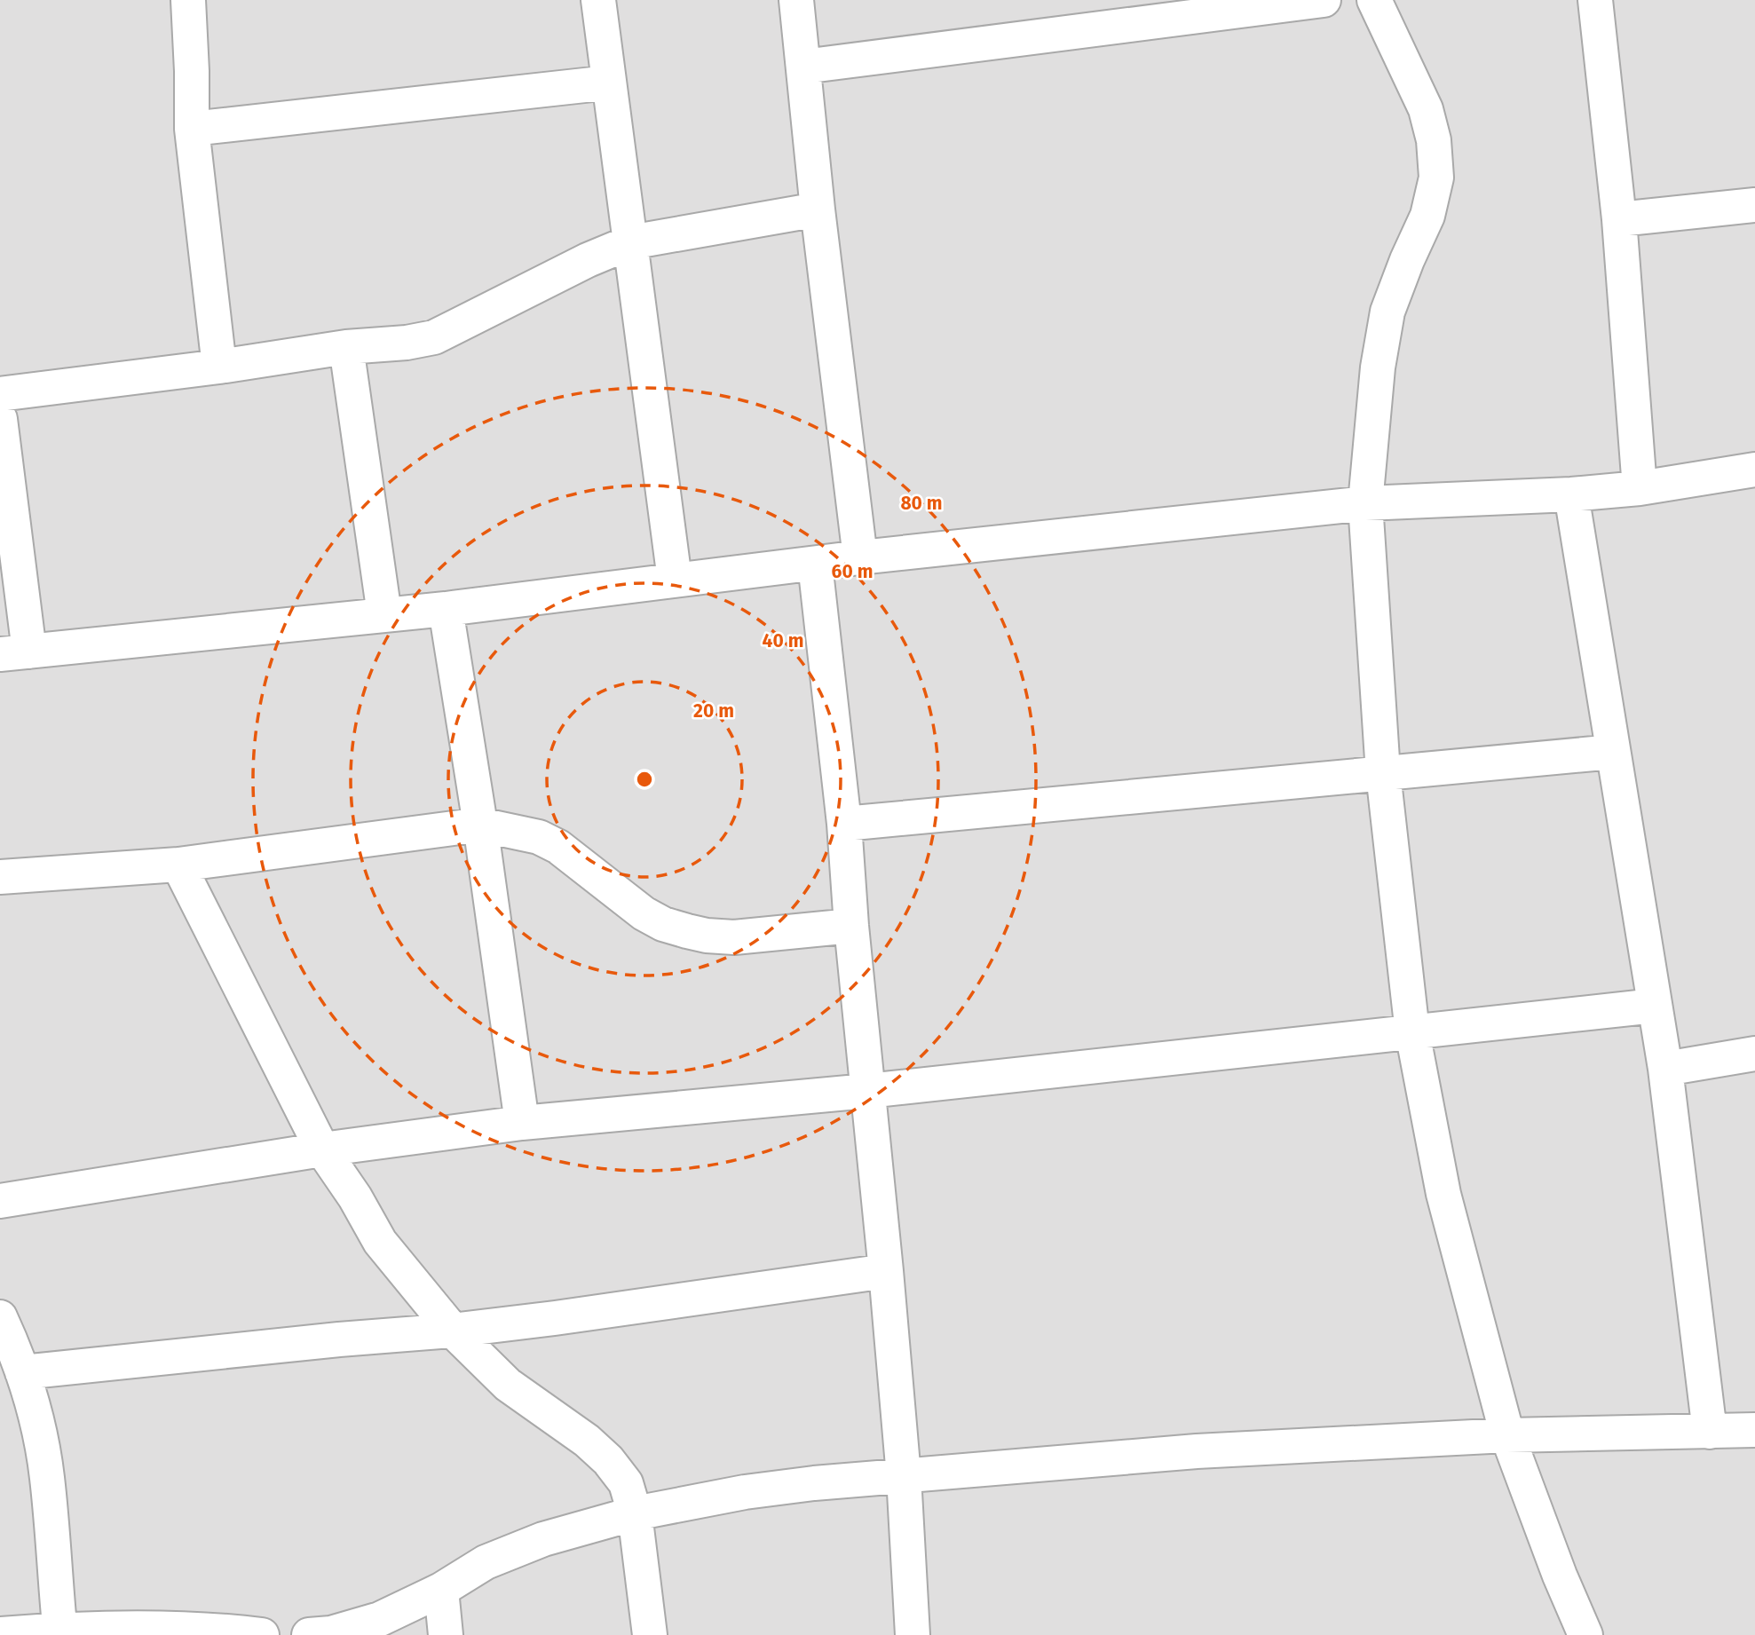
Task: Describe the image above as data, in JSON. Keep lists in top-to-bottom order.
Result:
{
  "rings": [
    "80 m",
    "60 m",
    "40 m",
    "20 m"
  ]
}
